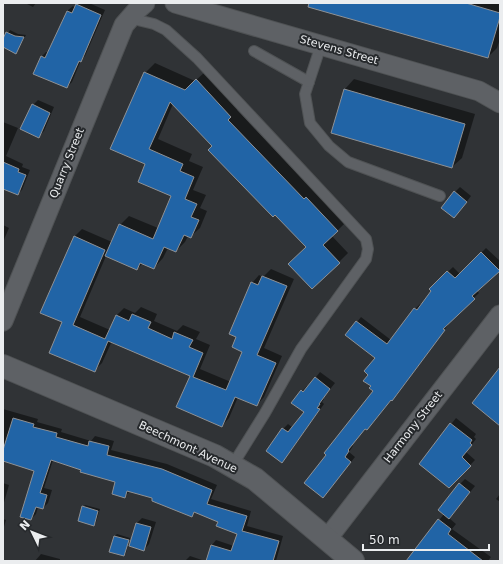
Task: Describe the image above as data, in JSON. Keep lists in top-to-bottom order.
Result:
{
  "streets": {
    "street": [
      "Stevens Street",
      "Quarry Street",
      "Harmony Street",
      "Beechmont Avenue"
    ]
  },
  "crossings": [
    ["Harmony Street", "Beechmont Avenue"]
  ],
  "scale_bar": "50 m",
  "north": "top left"
}
